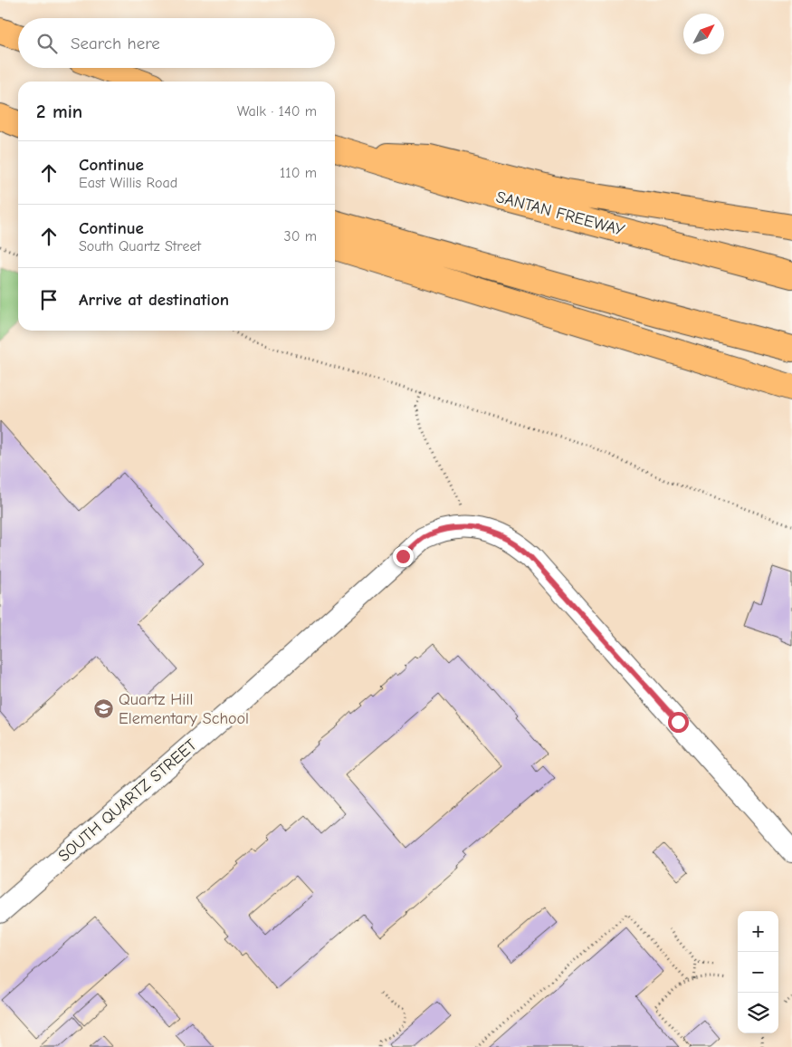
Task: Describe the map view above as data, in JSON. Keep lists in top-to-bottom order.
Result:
{
  "streets": {
    "highway": ["SANTAN FREEWAY"],
    "street": ["SOUTH QUARTZ STREET"]
  },
  "places": {
    "school or university": ["Quartz Hill Elementary School"]
  },
  "north": "top right",
  "page": {
    "search": "Search here",
    "heading": ["2 min", "Walk · 140 m"],
    "list": [
      ["Continue", "East Willis Road", "110 m"],
      ["Continue", "South Quartz Street", "30 m"],
      "Arrive at destination"
    ],
    "map_buttons": ["+", "−"]
  }
}
